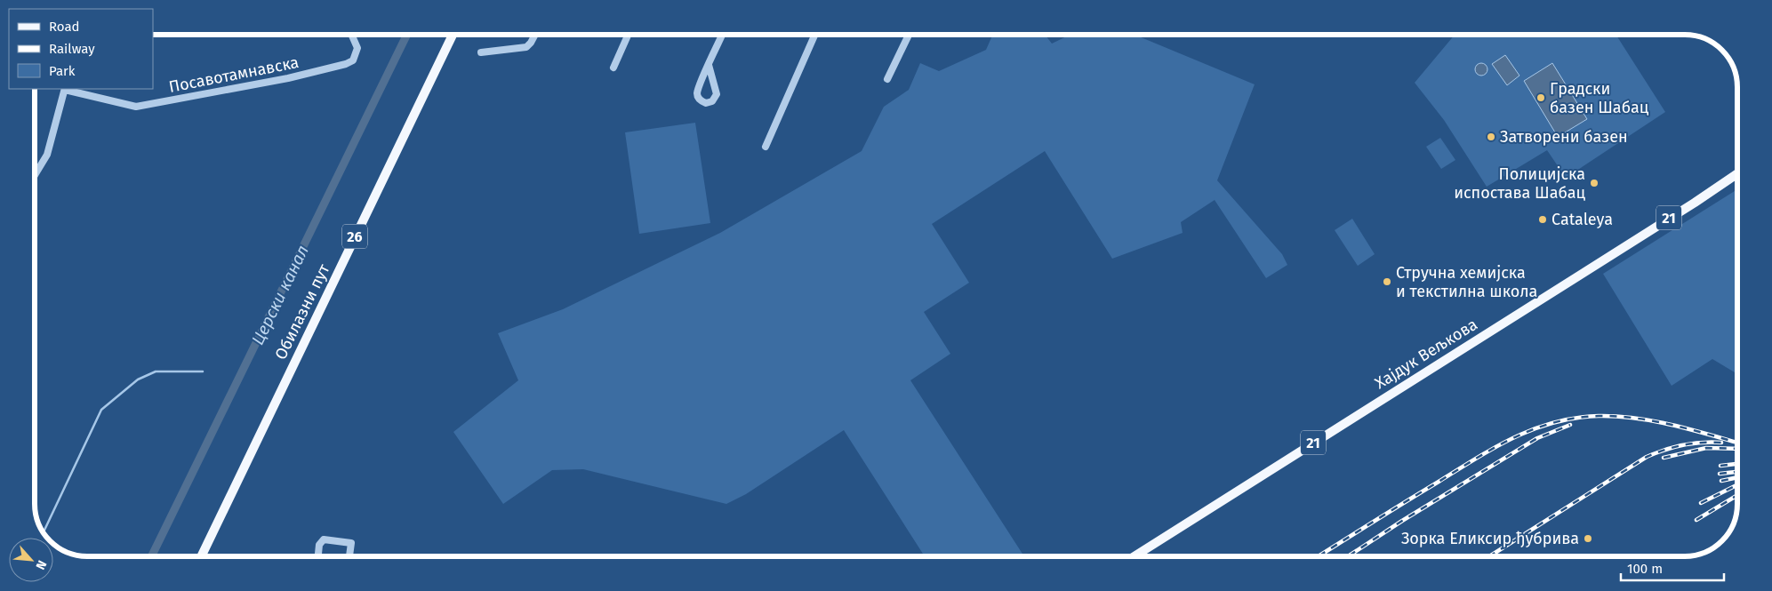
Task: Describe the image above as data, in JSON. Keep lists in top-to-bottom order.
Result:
{
  "streets": {
    "main road": [
      "21",
      "26",
      "Обилазни пут",
      "Хајдук Вељкова"
    ],
    "street": ["Посавотамнавска"]
  },
  "water": ["Церски канал"],
  "places": [
    "Градски базен Шабац",
    "Затворени базен",
    "Полицијска испостава Шабац",
    "Cataleya",
    "Стручна хемијска и текстилна школа",
    "Зорка Еликсир ђубрива"
  ],
  "legend": ["Road", "Railway", "Park"],
  "scale_bar": "100 m",
  "north": "bottom right"
}
